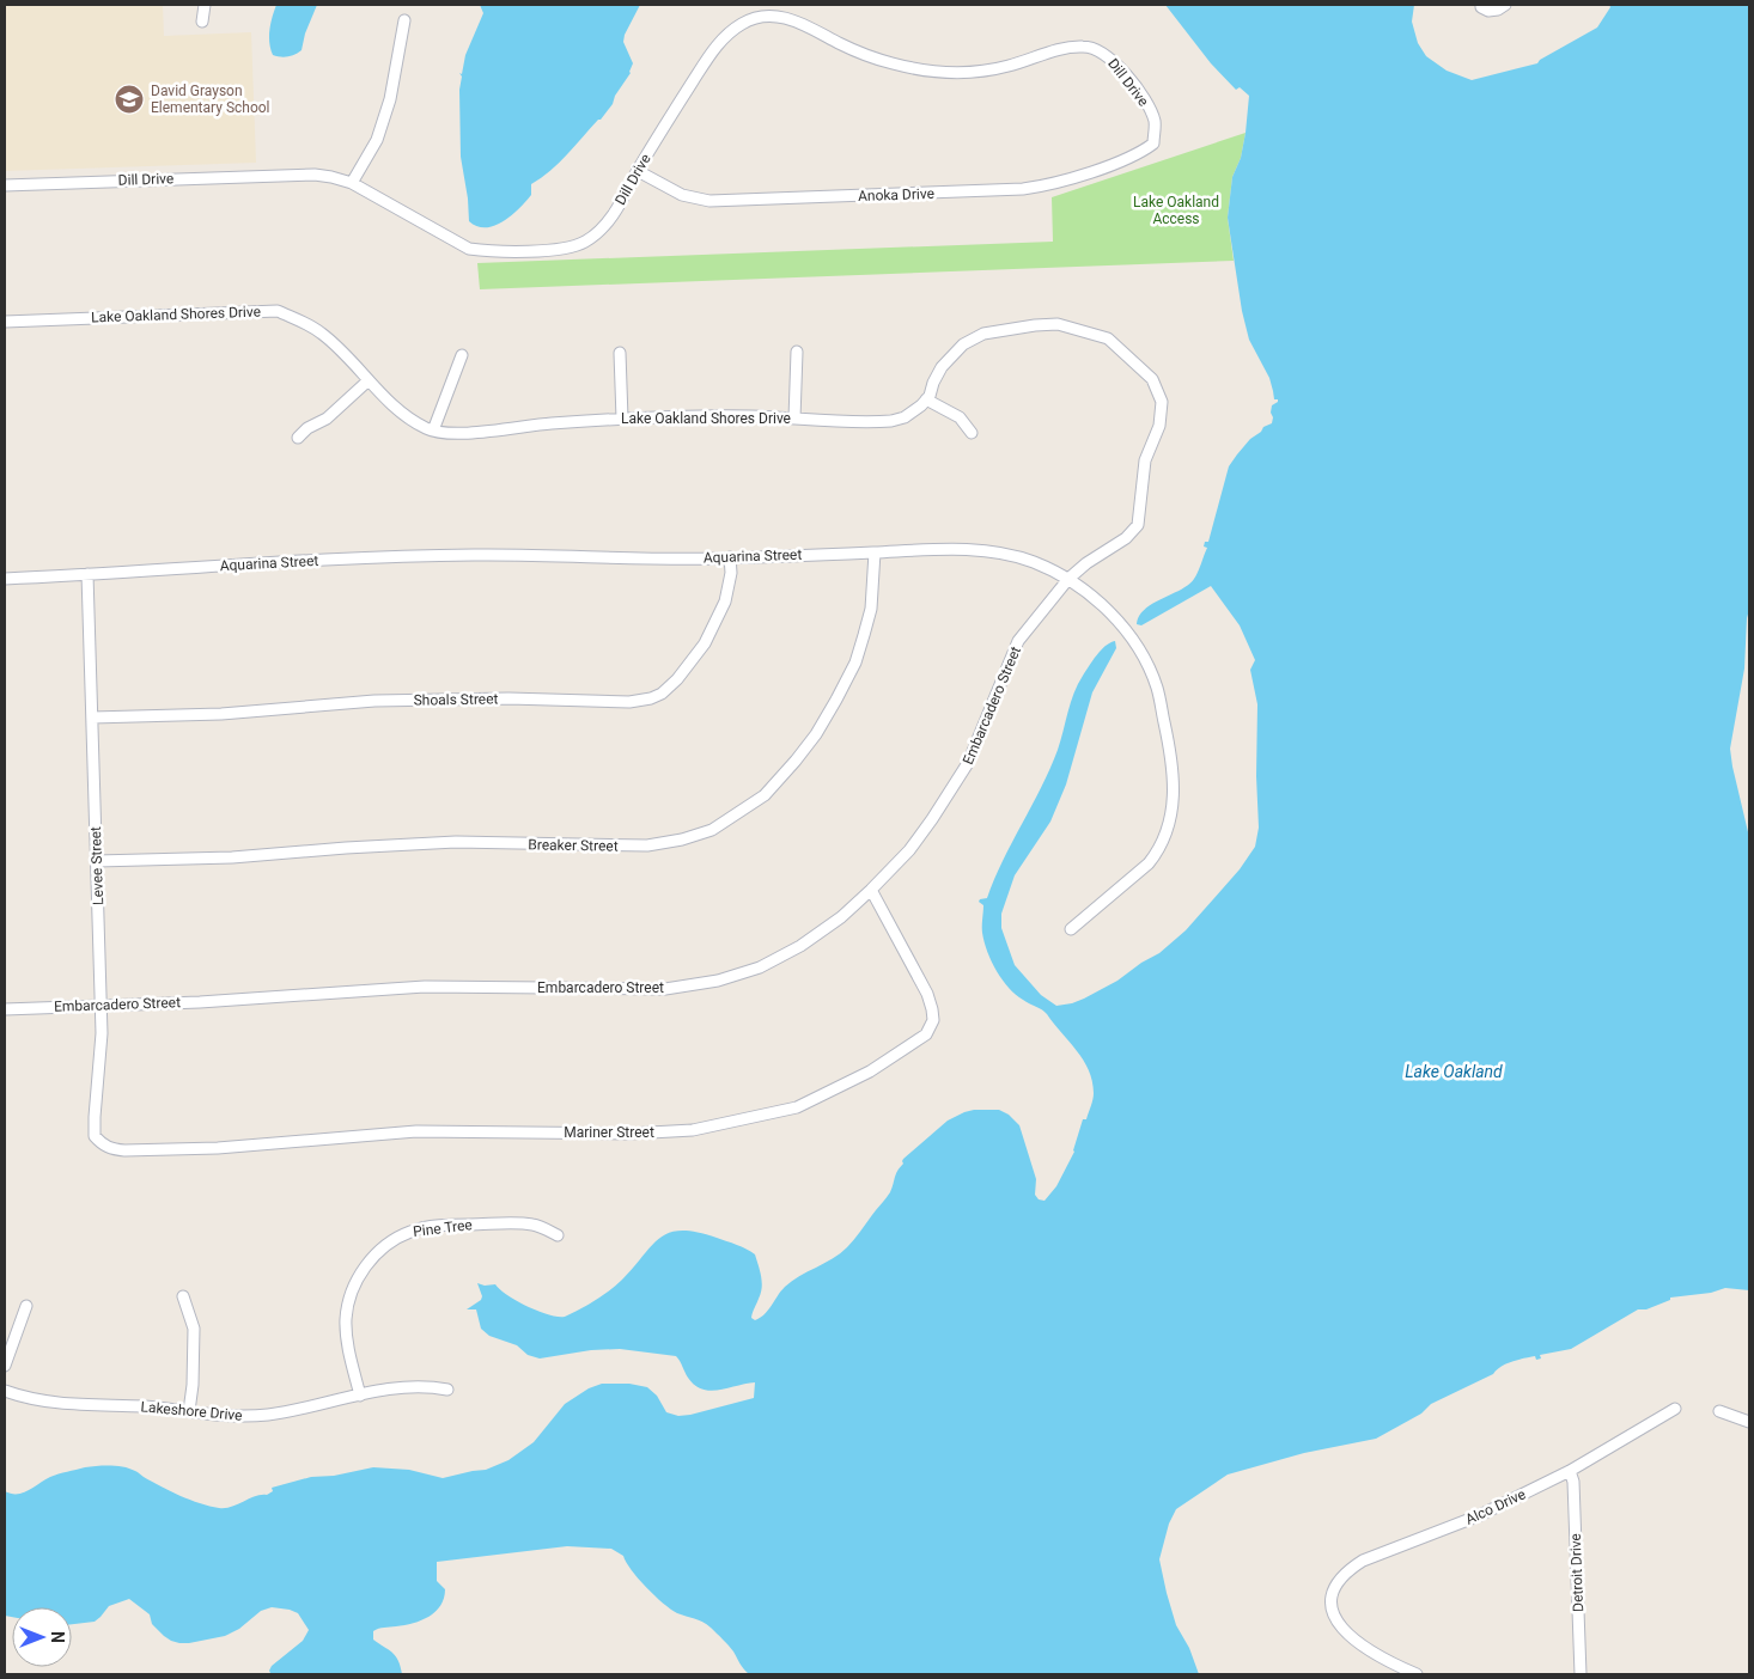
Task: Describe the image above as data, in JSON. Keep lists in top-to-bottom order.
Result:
{
  "streets": {
    "street": [
      "Dill Drive",
      "Anoka Drive",
      "Lake Oakland Shores Drive",
      "Aquarina Street",
      "Shoals Street",
      "Embarcadero Street",
      "Breaker Street",
      "Levee Street",
      "Mariner Street",
      "Pine Tree",
      "Lakeshore Drive",
      "Alco Drive",
      "Detroit Drive"
    ]
  },
  "crossings": [
    ["Dill Drive", "Anoka Drive"],
    ["Lake Oakland Shores Drive", "Aquarina Street"],
    ["Lake Oakland Shores Drive", "Embarcadero Street"],
    ["Aquarina Street", "Shoals Street"],
    ["Aquarina Street", "Embarcadero Street"],
    ["Aquarina Street", "Breaker Street"],
    ["Aquarina Street", "Levee Street"],
    ["Shoals Street", "Levee Street"],
    ["Embarcadero Street", "Levee Street"],
    ["Embarcadero Street", "Mariner Street"],
    ["Breaker Street", "Levee Street"],
    ["Levee Street", "Mariner Street"],
    ["Pine Tree", "Lakeshore Drive"],
    ["Alco Drive", "Detroit Drive"]
  ],
  "water": ["Lake Oakland"],
  "parks": ["Lake Oakland Access"],
  "places": {
    "school or university": ["David Grayson Elementary School"]
  },
  "north": "right"
}
